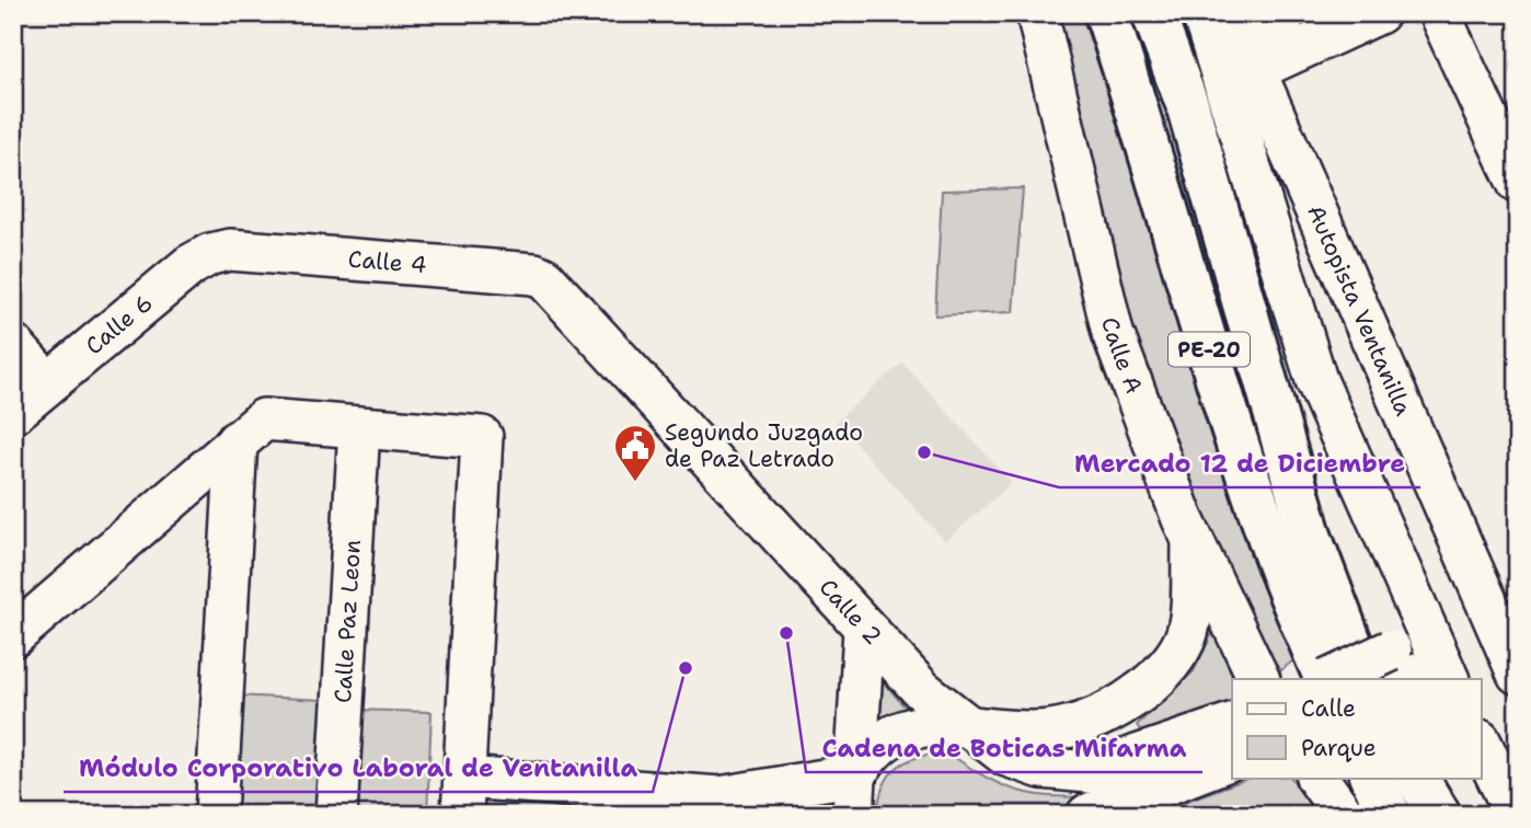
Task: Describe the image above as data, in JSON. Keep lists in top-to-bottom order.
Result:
{
  "streets": {
    "highway": ["PE-20"],
    "street": [
      "Calle 4",
      "Autopista Ventanilla",
      "Calle 6",
      "Calle A",
      "Calle 2",
      "Calle Paz Leon"
    ]
  },
  "crossings": [
    ["Calle 4", "Calle 6"],
    ["Calle 4", "Calle 2"],
    ["Autopista Ventanilla", "PE-20"]
  ],
  "places": {
    "other": ["Mercado 12 de Diciembre", "Cadena de Boticas Mifarma", "Módulo Corporativo Laboral de Ventanilla"],
    "public building": ["Segundo Juzgado de Paz Letrado"]
  },
  "legend": ["Calle", "Parque"]
}
